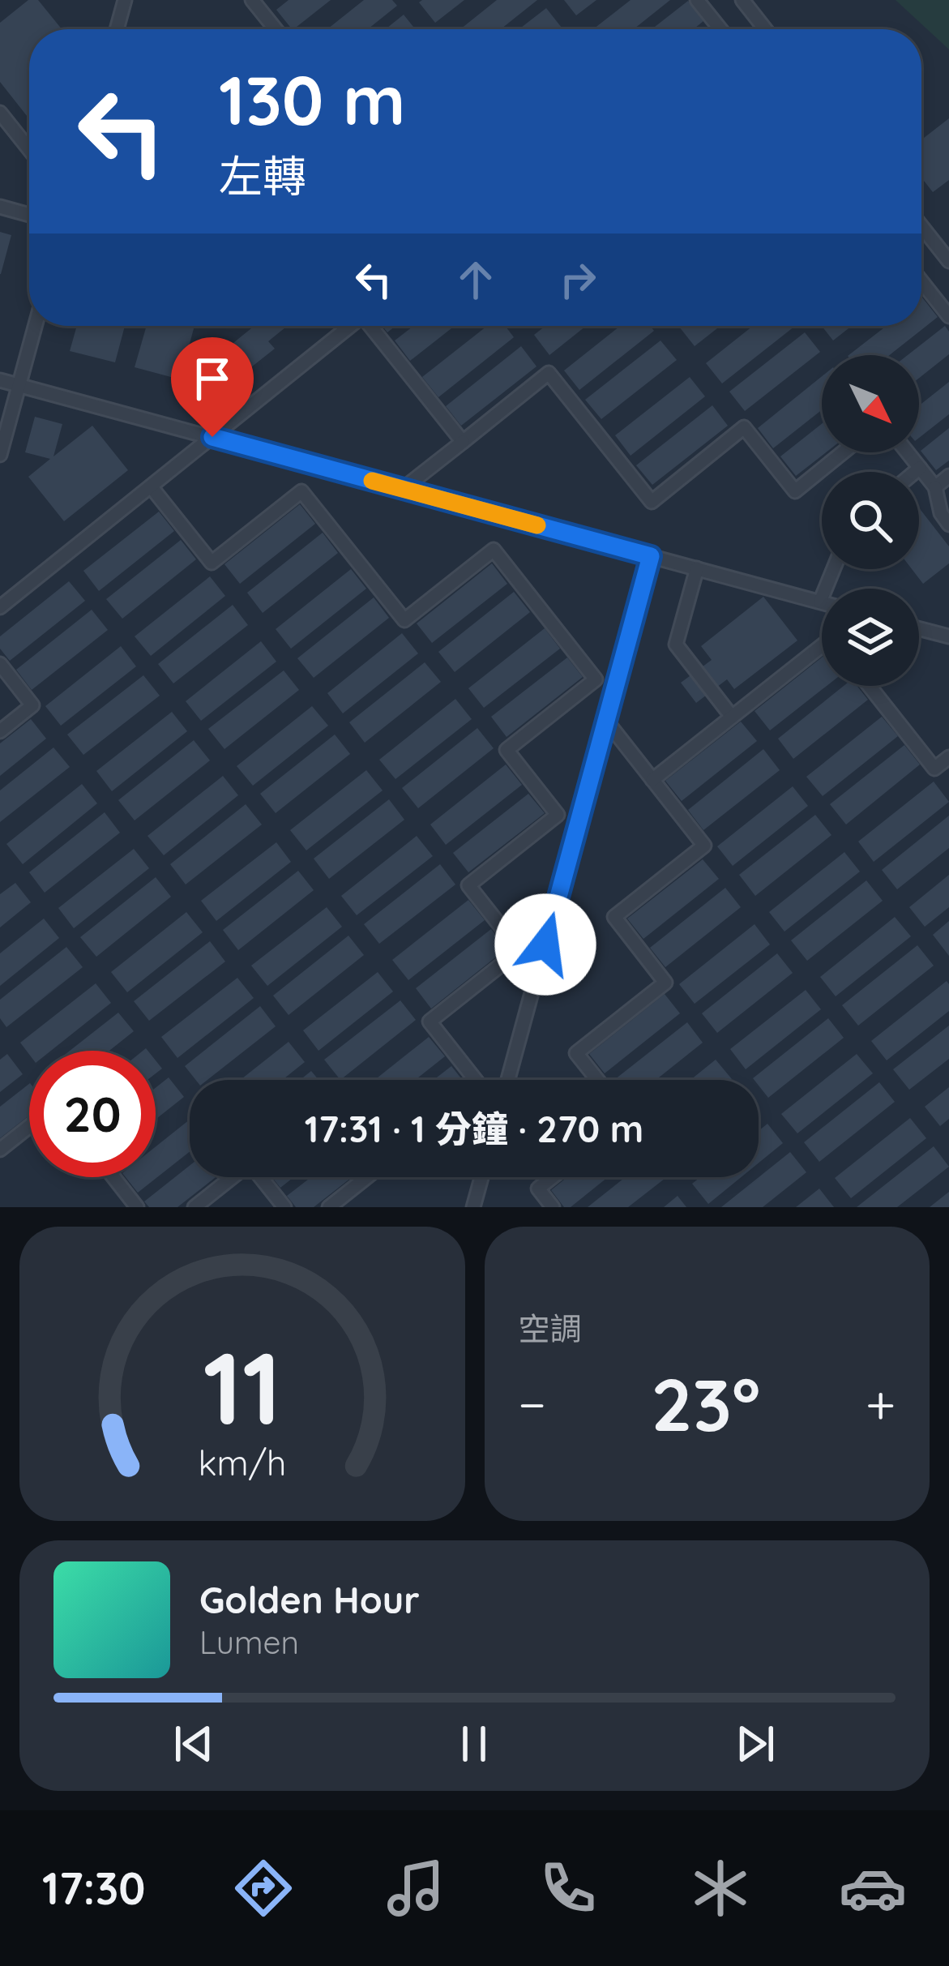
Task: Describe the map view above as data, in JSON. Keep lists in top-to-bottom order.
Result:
{
  "north": "bottom right",
  "page": {
    "turn": ["130 m", "左轉"],
    "limit": "20",
    "trip": "17:31 · 1 分鐘 · 270 m",
    "tile": "空調",
    "heat": ["−", "23°", "+"],
    "song": ["Golden Hour", "Lumen"],
    "tabs": "17:30",
    "gauge": ["11", "km/h"]
  }
}
